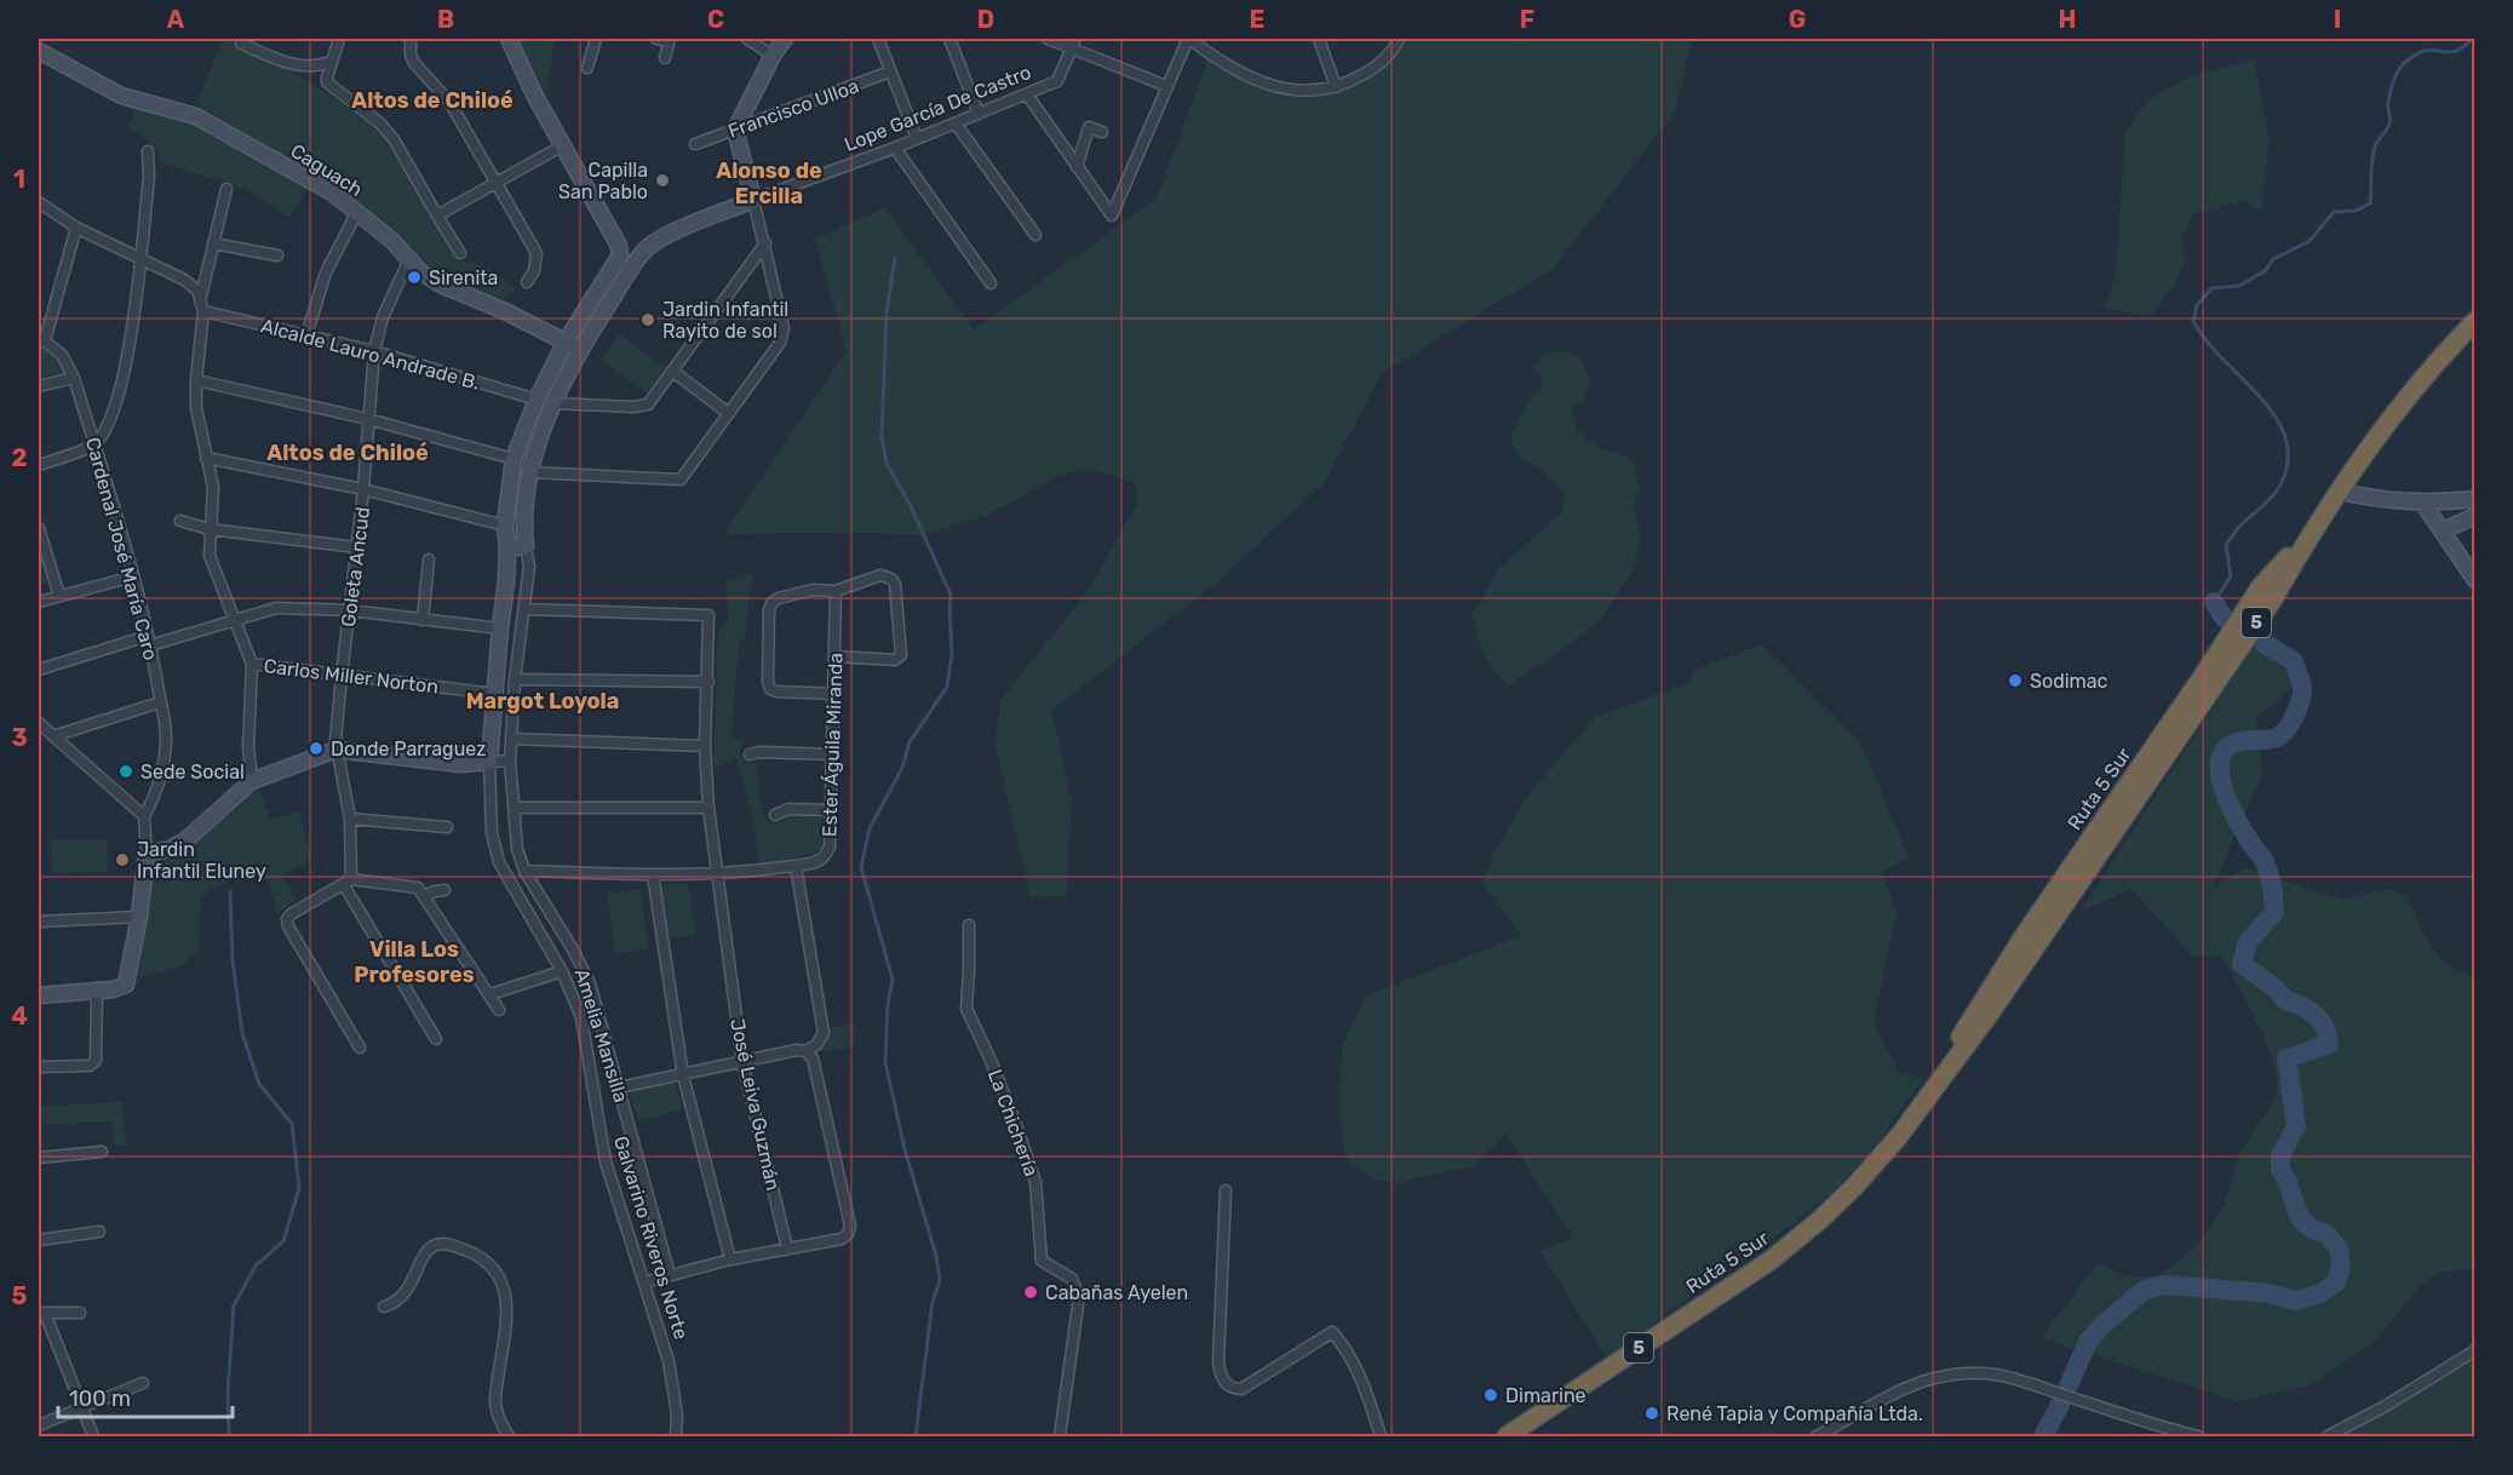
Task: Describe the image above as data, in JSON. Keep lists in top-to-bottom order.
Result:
{
  "streets": {
    "highway": ["5", "Ruta 5 Sur"],
    "street": [
      "Francisco Ulloa",
      "Lope García De Castro",
      "Caguach",
      "Alcalde Lauro Andrade B.",
      "Cardenal José María Caro",
      "Goleta Ancud",
      "Carlos Miller Norton",
      "Ester Águila Miranda",
      "Amelia Mansilla",
      "José Leiva Guzmán",
      "La Chichería",
      "Galvarino Riveros Norte"
    ]
  },
  "crossings": [
    ["Lope García De Castro", "Caguach"],
    ["Lope García De Castro", "Galvarino Riveros Norte"],
    ["Caguach", "Goleta Ancud"],
    ["Caguach", "Galvarino Riveros Norte"],
    ["Alcalde Lauro Andrade B.", "Goleta Ancud"],
    ["Alcalde Lauro Andrade B.", "Galvarino Riveros Norte"],
    ["Goleta Ancud", "Carlos Miller Norton"],
    ["Carlos Miller Norton", "Galvarino Riveros Norte"],
    ["Ester Águila Miranda", "Amelia Mansilla"],
    ["Ester Águila Miranda", "José Leiva Guzmán"],
    ["Amelia Mansilla", "José Leiva Guzmán"]
  ],
  "districts": [
    "Altos de Chiloé",
    "Alonso de Ercilla",
    "Altos de Chiloé",
    "Margot Loyola",
    "Villa Los Profesores"
  ],
  "places": [
    "Capilla San Pablo",
    "Sirenita",
    "Jardin Infantil Rayito de sol",
    "Sodimac",
    "Donde Parraguez",
    "Sede Social",
    "Jardin Infantil Eluney",
    "Cabañas Ayelen",
    "Dimarine",
    "René Tapia y Compañía Ltda."
  ],
  "scale_bar": "100 m",
  "grid": {
    "columns": [
      "A",
      "B",
      "C",
      "D",
      "E",
      "F",
      "G",
      "H",
      "I"
    ],
    "rows": [
      "1",
      "2",
      "3",
      "4",
      "5"
    ]
  }
}
